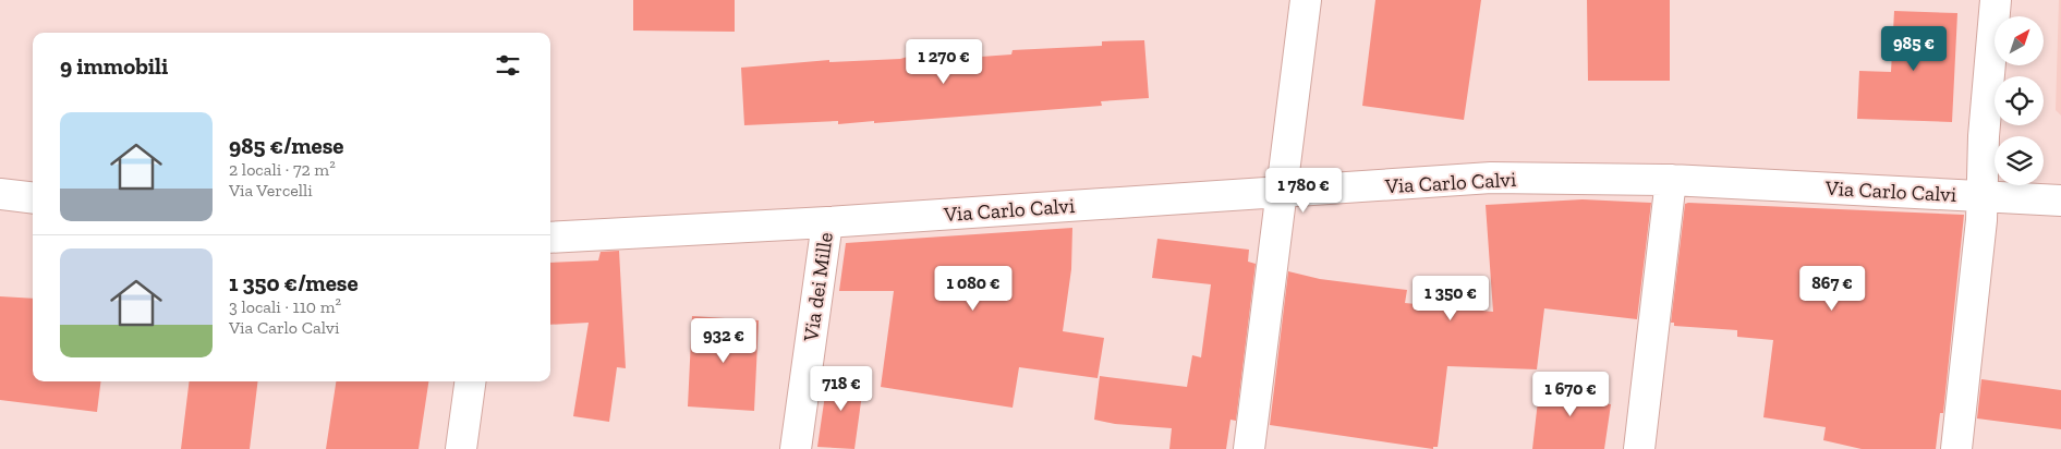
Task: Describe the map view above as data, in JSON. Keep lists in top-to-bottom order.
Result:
{
  "streets": {
    "street": ["Via Carlo Calvi", "Via dei Mille"]
  },
  "crossings": [
    ["Via Carlo Calvi", "Via dei Mille"]
  ],
  "north": "top right",
  "page": {
    "price": [
      "985 €",
      "1 270 €",
      "1 780 €",
      "1 080 €",
      "867 €",
      "1 350 €",
      "932 €",
      "718 €",
      "1 670 €"
    ],
    "heading": "9 immobili",
    "list": [
      {
        "name": "985 €/mese",
        "note": "2 locali · 72 m² · Via Vercelli"
      },
      {
        "name": "1 350 €/mese",
        "note": "3 locali · 110 m² · Via Carlo Calvi"
      }
    ]
  }
}
